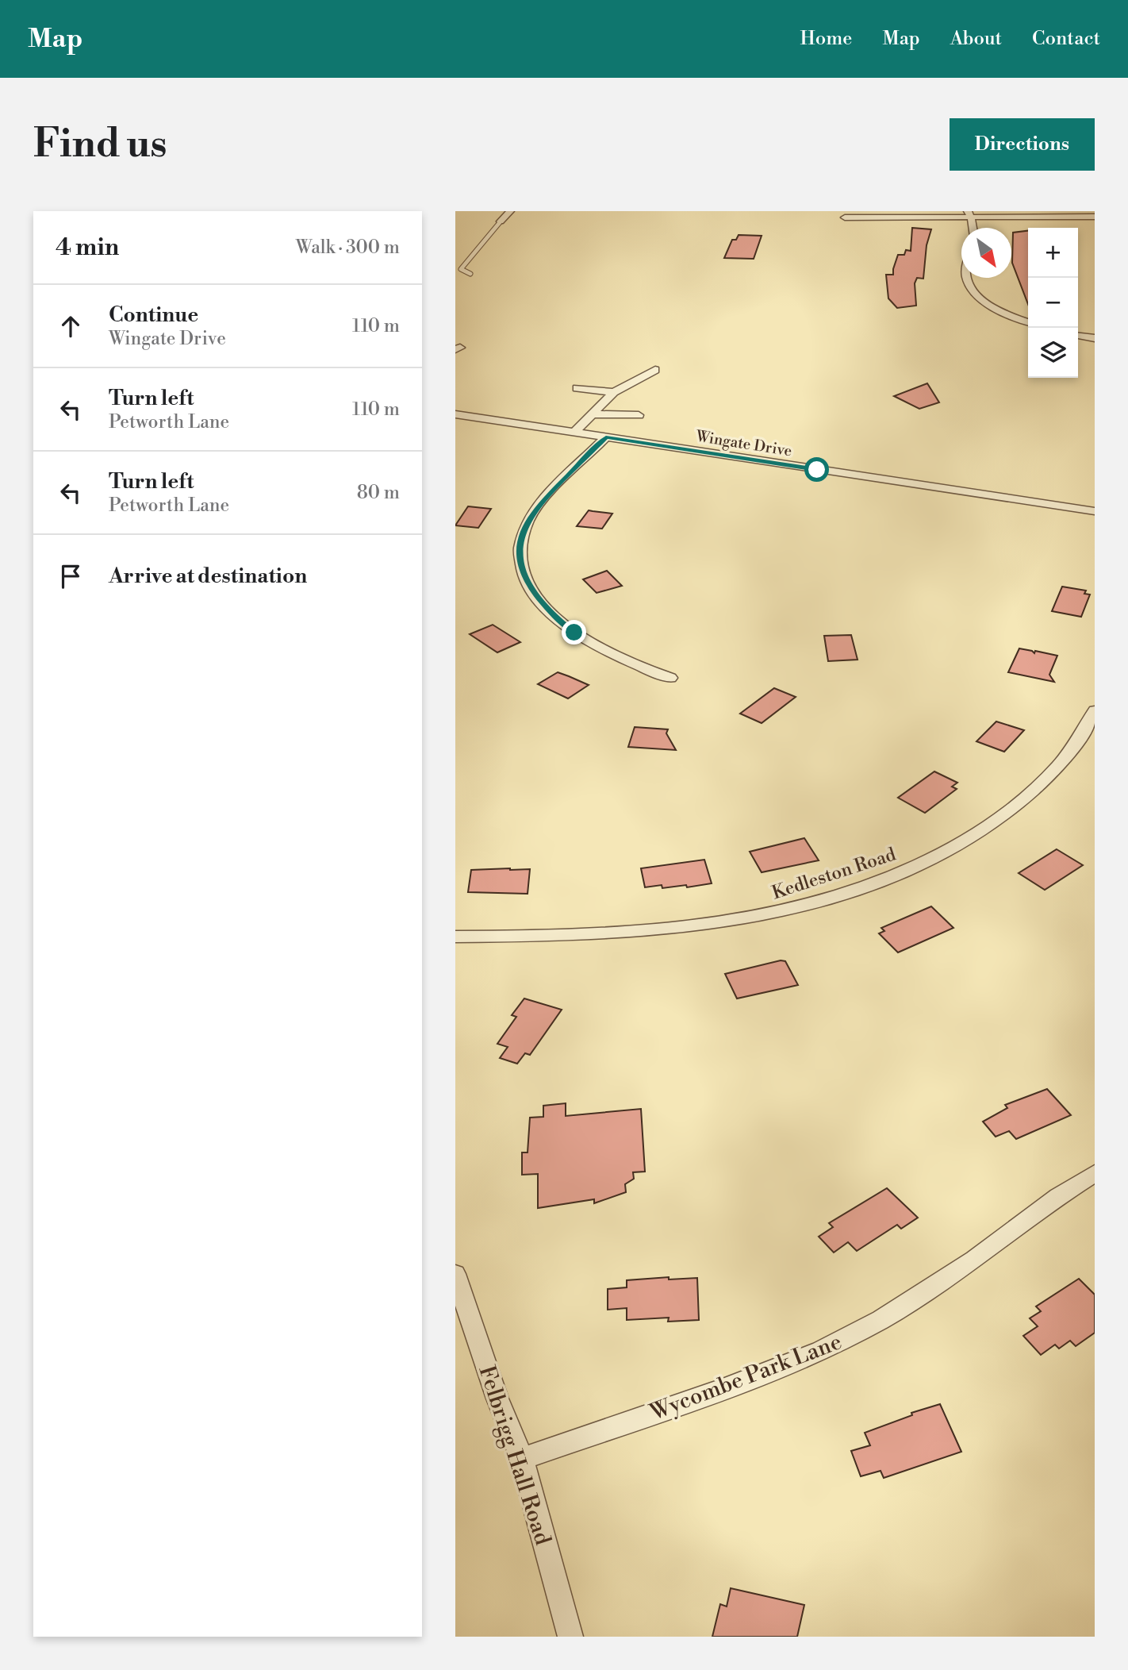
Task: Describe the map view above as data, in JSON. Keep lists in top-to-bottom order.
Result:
{
  "streets": {
    "street": [
      "Wingate Drive",
      "Kedleston Road",
      "Wycombe Park Lane",
      "Felbrigg Hall Road"
    ]
  },
  "crossings": [
    ["Wycombe Park Lane", "Felbrigg Hall Road"]
  ],
  "north": "bottom right",
  "page": {
    "header": "Map",
    "nav": [
      "Home",
      "Map",
      "About",
      "Contact"
    ],
    "buttons": "Directions",
    "title": "Find us",
    "heading": ["4 min", "Walk · 300 m"],
    "map_buttons": ["+", "−"],
    "list": [
      ["Continue", "Wingate Drive", "110 m"],
      ["Turn left", "Petworth Lane", "110 m"],
      ["Turn left", "Petworth Lane", "80 m"],
      "Arrive at destination"
    ]
  }
}
